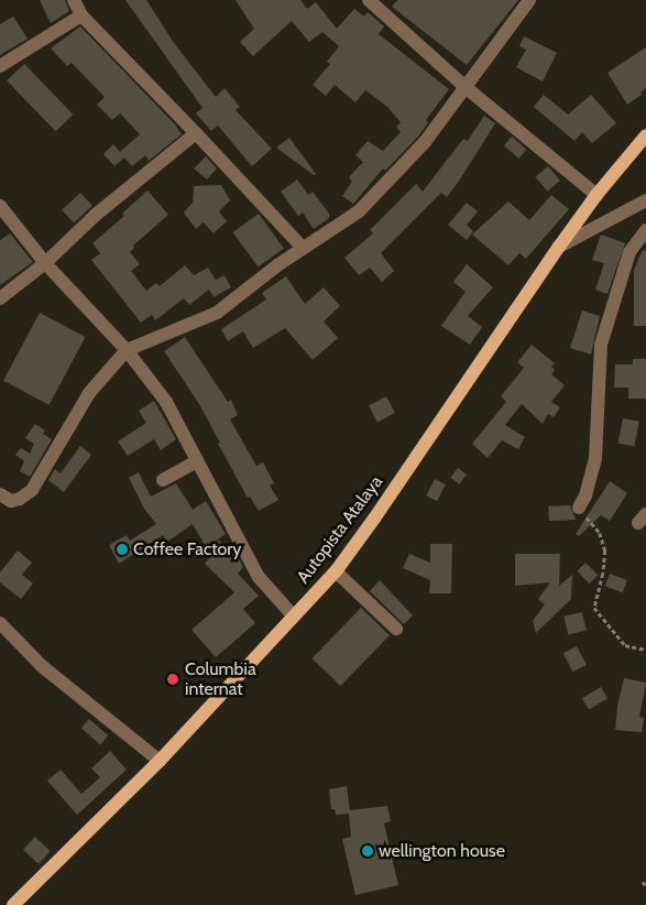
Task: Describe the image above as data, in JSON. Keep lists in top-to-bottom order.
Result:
{
  "streets": {
    "main road": ["Autopista Atalaya"]
  },
  "places": ["Coffee Factory", "Columbia internat", "wellington house"]
}
